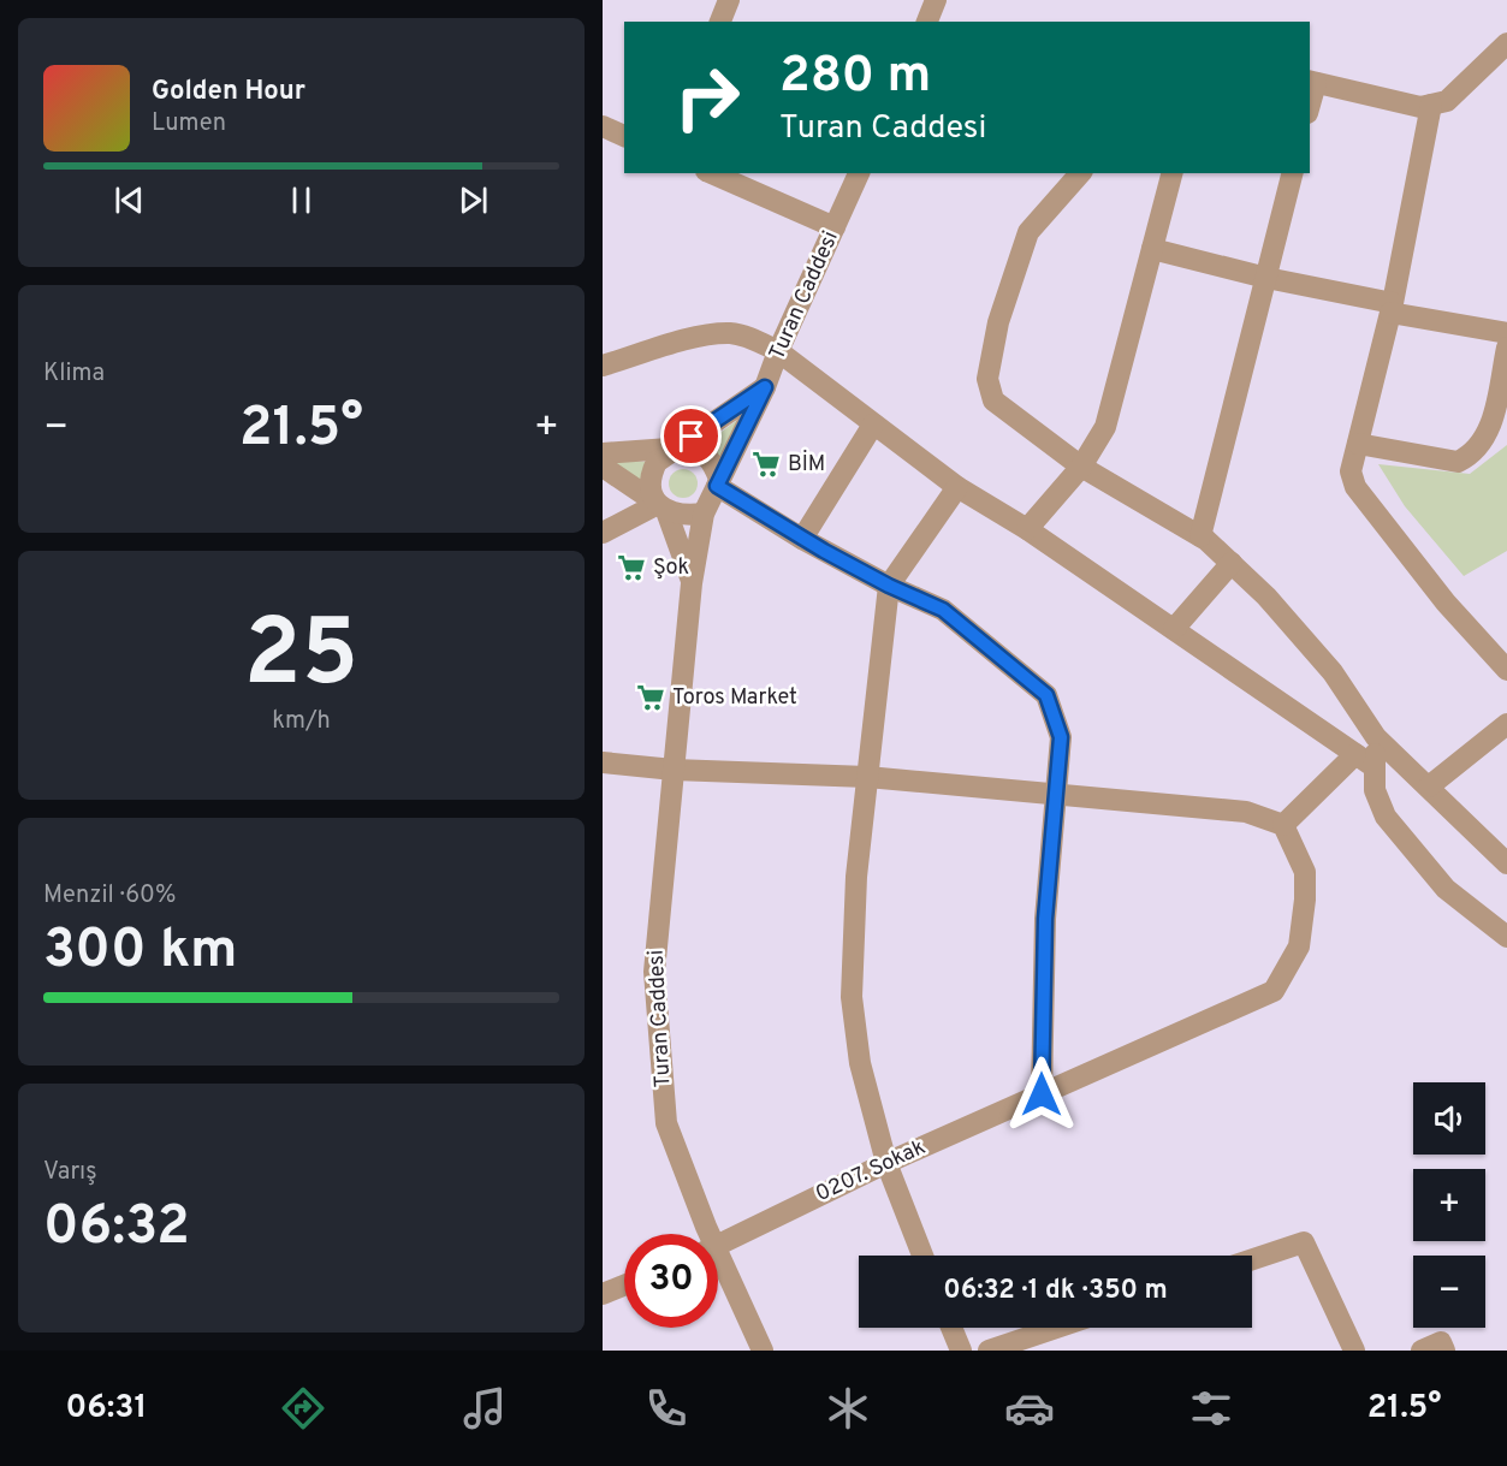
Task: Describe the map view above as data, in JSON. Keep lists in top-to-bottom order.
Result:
{
  "streets": {
    "street": ["Turan Caddesi", "0207. Sokak"]
  },
  "places": {
    "supermarket": ["BİM", "Şok", "Toros Market"]
  },
  "page": {
    "turn": ["280 m", "Turan Caddesi"],
    "song": ["Golden Hour", "Lumen"],
    "tile": [
      "Klima",
      ["25", "km/h"],
      ["Menzil · 60%", "300 km"],
      ["Varış", "06:32"]
    ],
    "heat": ["−", "21.5°", "+"],
    "map_buttons": ["+", "−"],
    "limit": "30",
    "trip": "06:32 · 1 dk · 350 m",
    "tabs": ["06:31", "21.5°"]
  }
}
